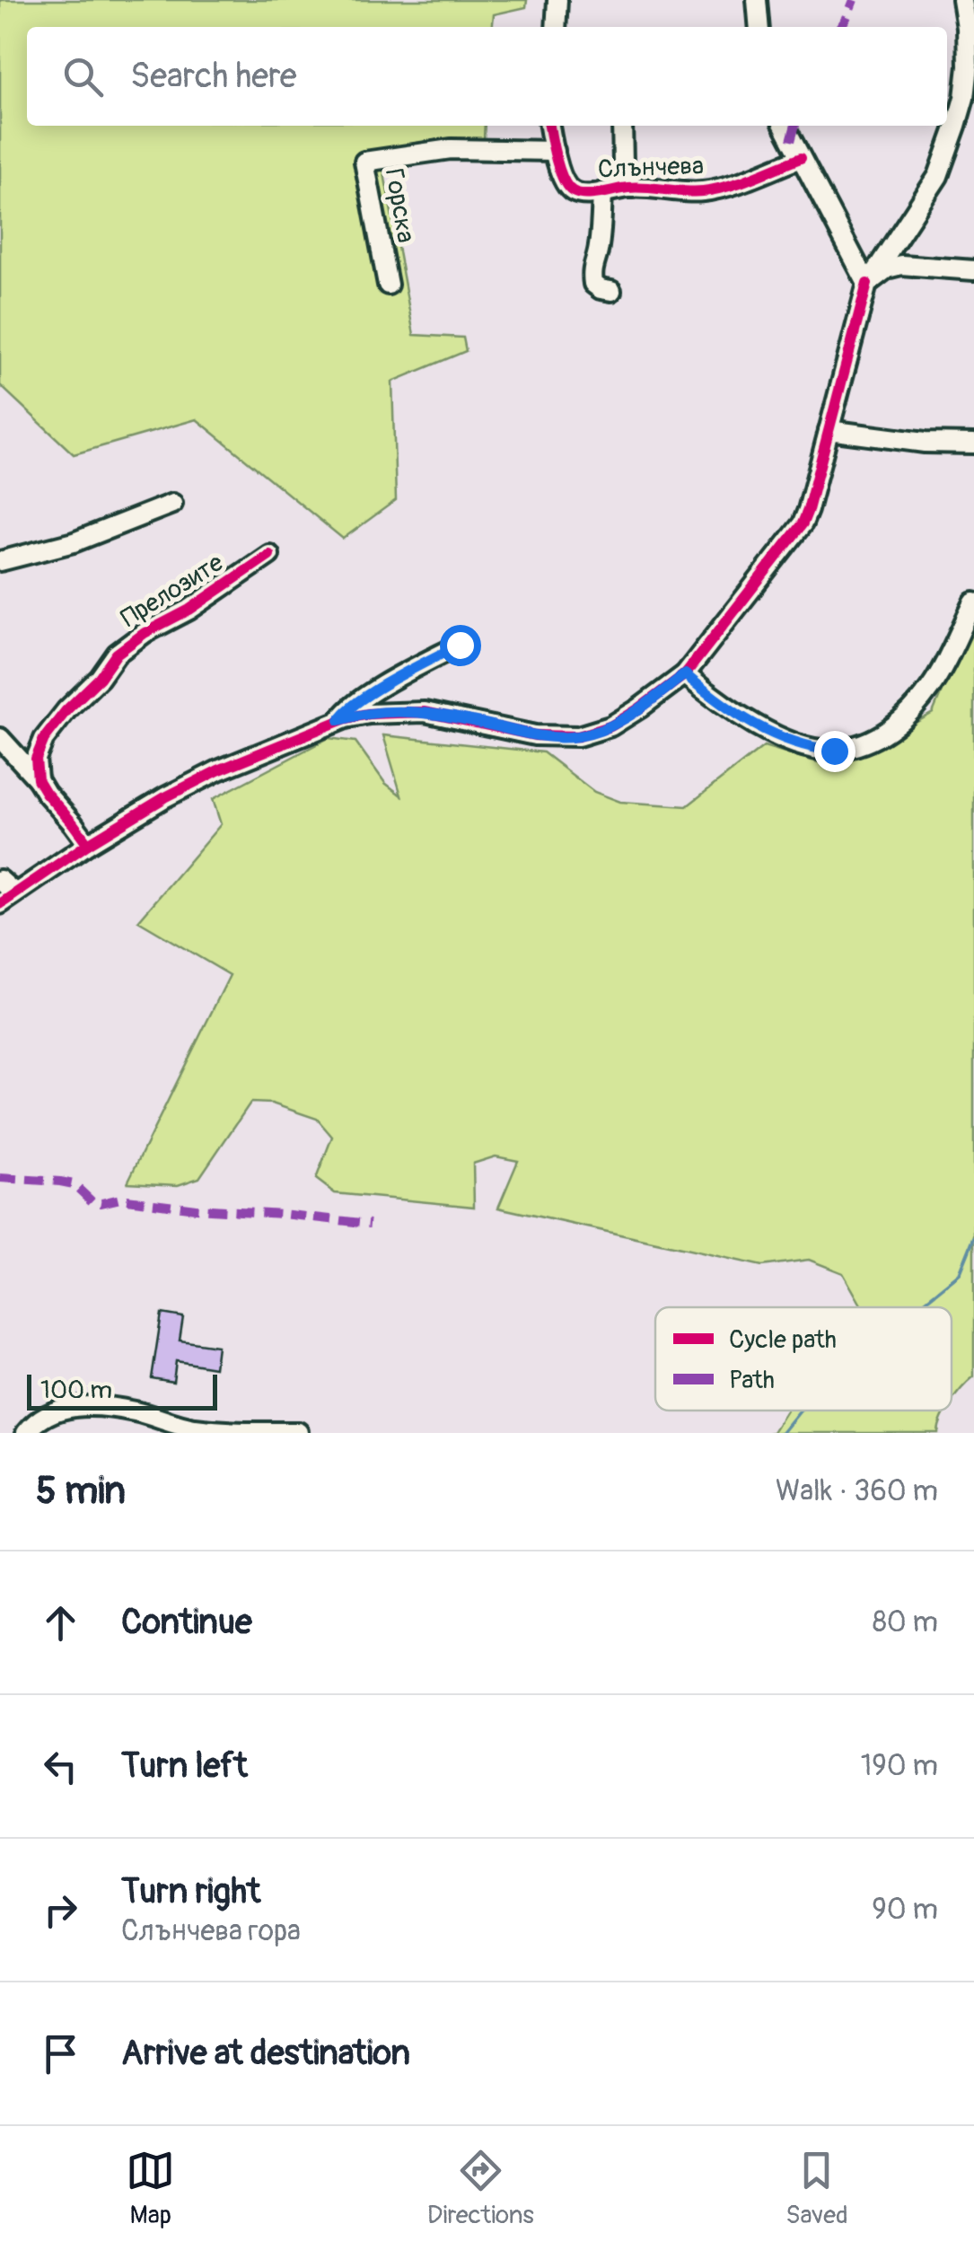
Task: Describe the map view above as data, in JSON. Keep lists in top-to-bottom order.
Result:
{
  "streets": {
    "street": ["Слънчева", "Горска", "Прелозите"]
  },
  "crossings": [
    ["Слънчева", "Горска"]
  ],
  "legend": ["Cycle path", "Path"],
  "scale_bar": "100 m",
  "page": {
    "search": "Search here",
    "scale": "100 m",
    "heading": ["5 min", "Walk · 360 m"],
    "list": [
      ["Continue", "80 m"],
      ["Turn left", "190 m"],
      ["Turn right", "Слънчева гора", "90 m"],
      "Arrive at destination"
    ],
    "nav": ["Map", "Directions", "Saved"]
  }
}
